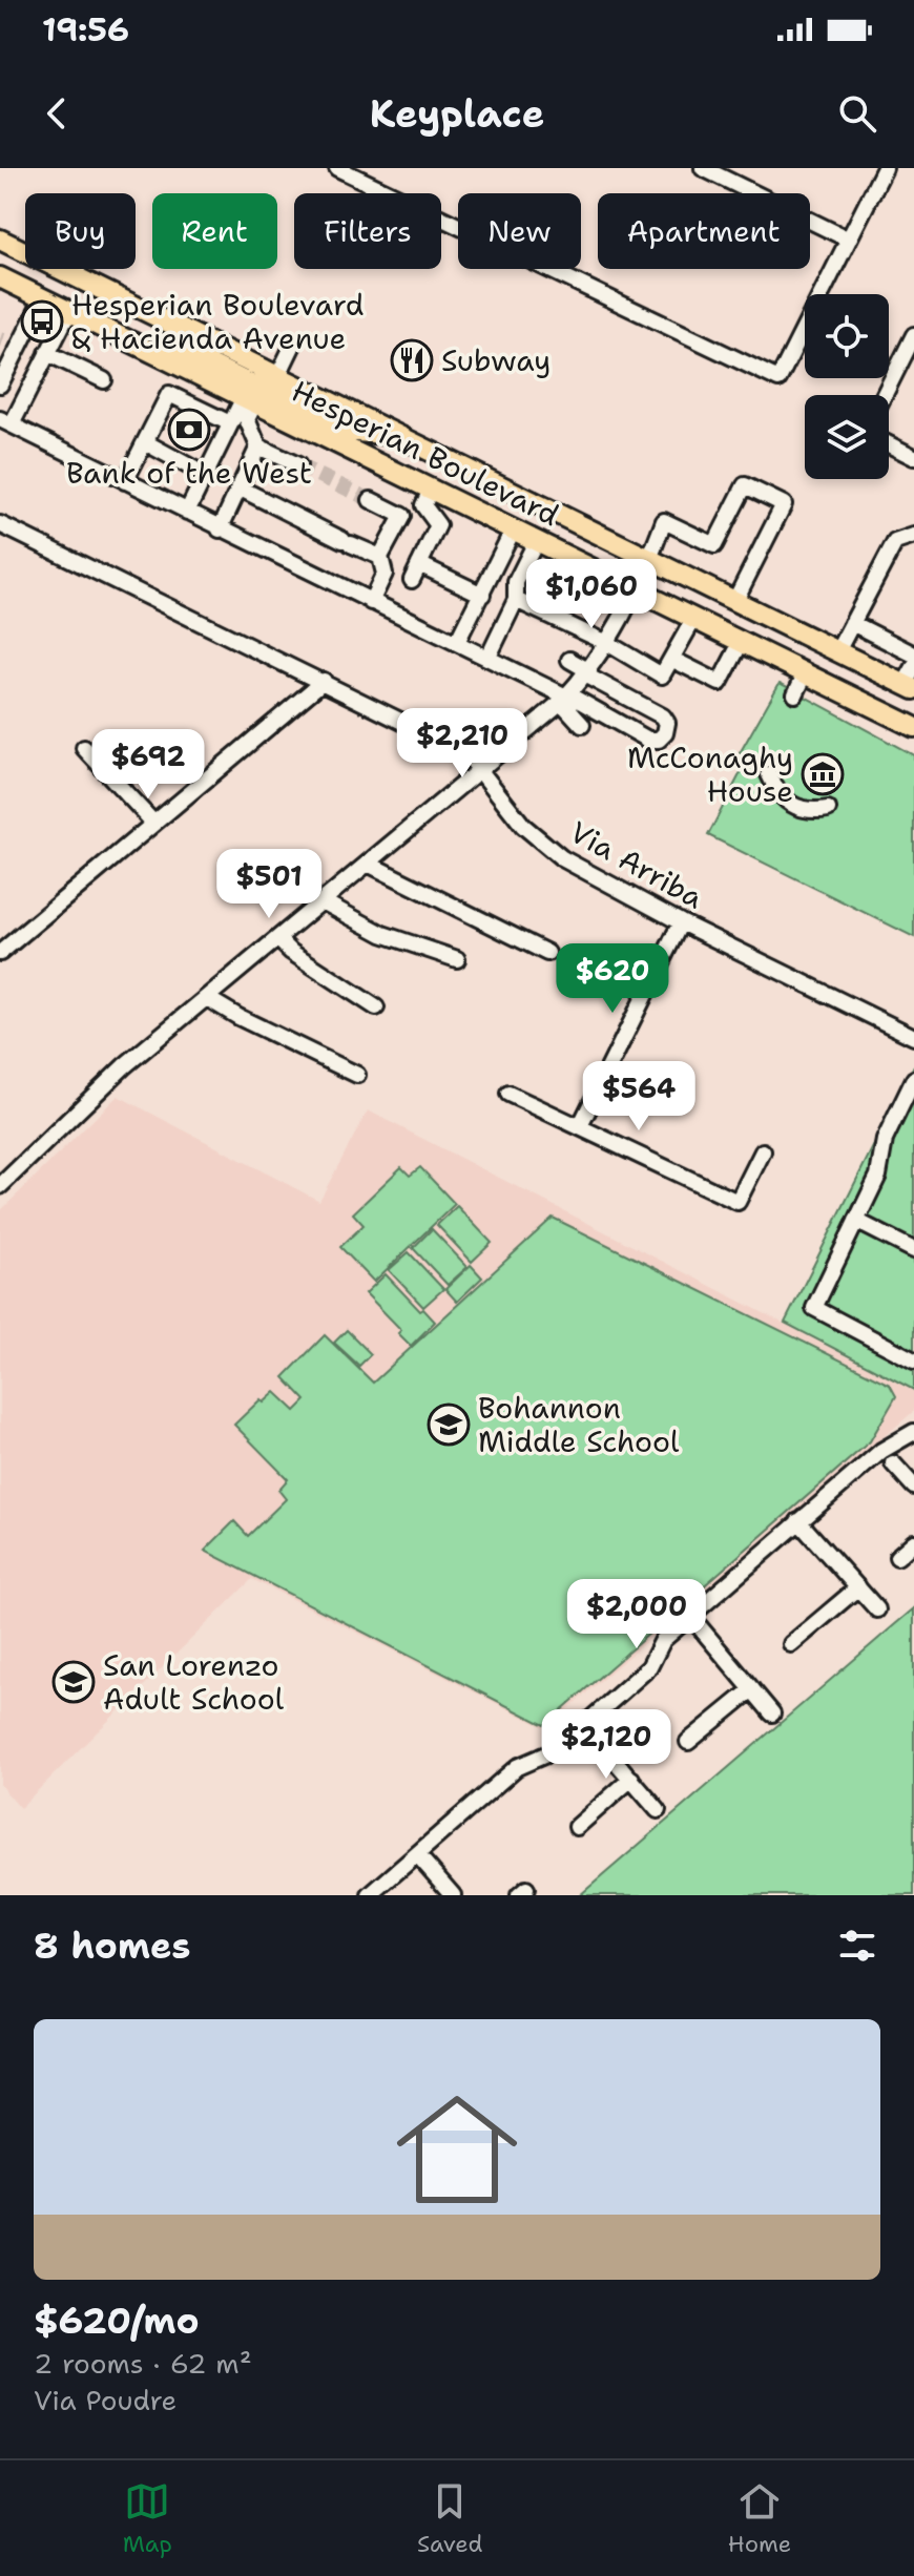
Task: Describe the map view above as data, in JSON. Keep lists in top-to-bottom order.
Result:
{
  "streets": {
    "main road": ["Hesperian Boulevard"],
    "street": ["Via Arriba"]
  },
  "places": {
    "bus stop": ["Hesperian Boulevard & Hacienda Avenue"],
    "restaurant": ["Subway"],
    "bank": ["Bank of the West"],
    "museum": ["McConaghy House"],
    "school or university": ["Bohannon Middle School", "San Lorenzo Adult School"]
  },
  "page": {
    "status": "19:56",
    "header": "Keyplace",
    "chip": [
      "Buy",
      "Rent",
      "Filters",
      "New",
      "Apartment"
    ],
    "price": [
      "$1,060",
      "$2,210",
      "$692",
      "$501",
      "$620",
      "$564",
      "$2,000",
      "$2,120"
    ],
    "heading": "8 homes",
    "list": [
      {
        "name": "$620/mo",
        "note": "2 rooms · 62 m² · Via Poudre"
      }
    ],
    "tabs": ["Map", "Saved", "Home"]
  }
}
